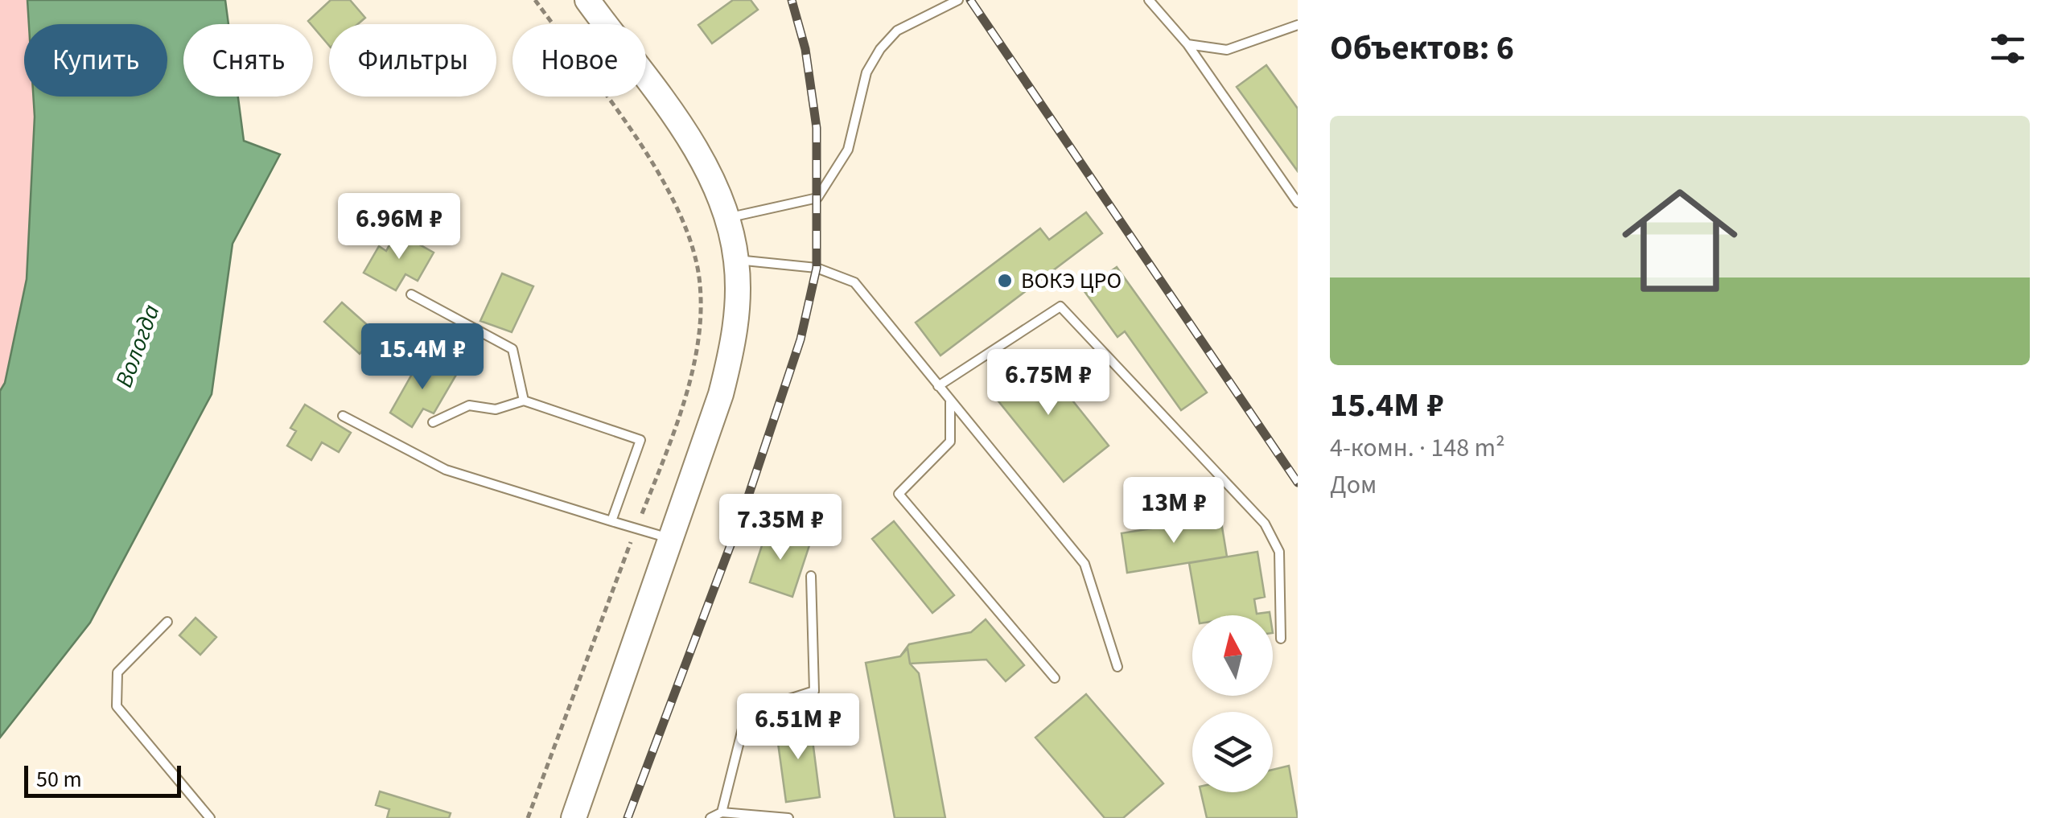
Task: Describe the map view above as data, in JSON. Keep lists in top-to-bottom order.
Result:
{
  "water": ["Вологда"],
  "places": ["ВОКЭ ЦРО"],
  "scale_bar": "50 m",
  "north": "top",
  "page": {
    "heading": "Объектов: 6",
    "chip": [
      "Купить",
      "Снять",
      "Фильтры",
      "Новое"
    ],
    "list": [
      {
        "name": "15.4M ₽",
        "note": "4-комн. · 148 m² · Дом"
      }
    ],
    "price": [
      "6.96M ₽",
      "15.4M ₽",
      "6.75M ₽",
      "13M ₽",
      "7.35M ₽",
      "6.51M ₽"
    ],
    "scale": "50 m"
  }
}
